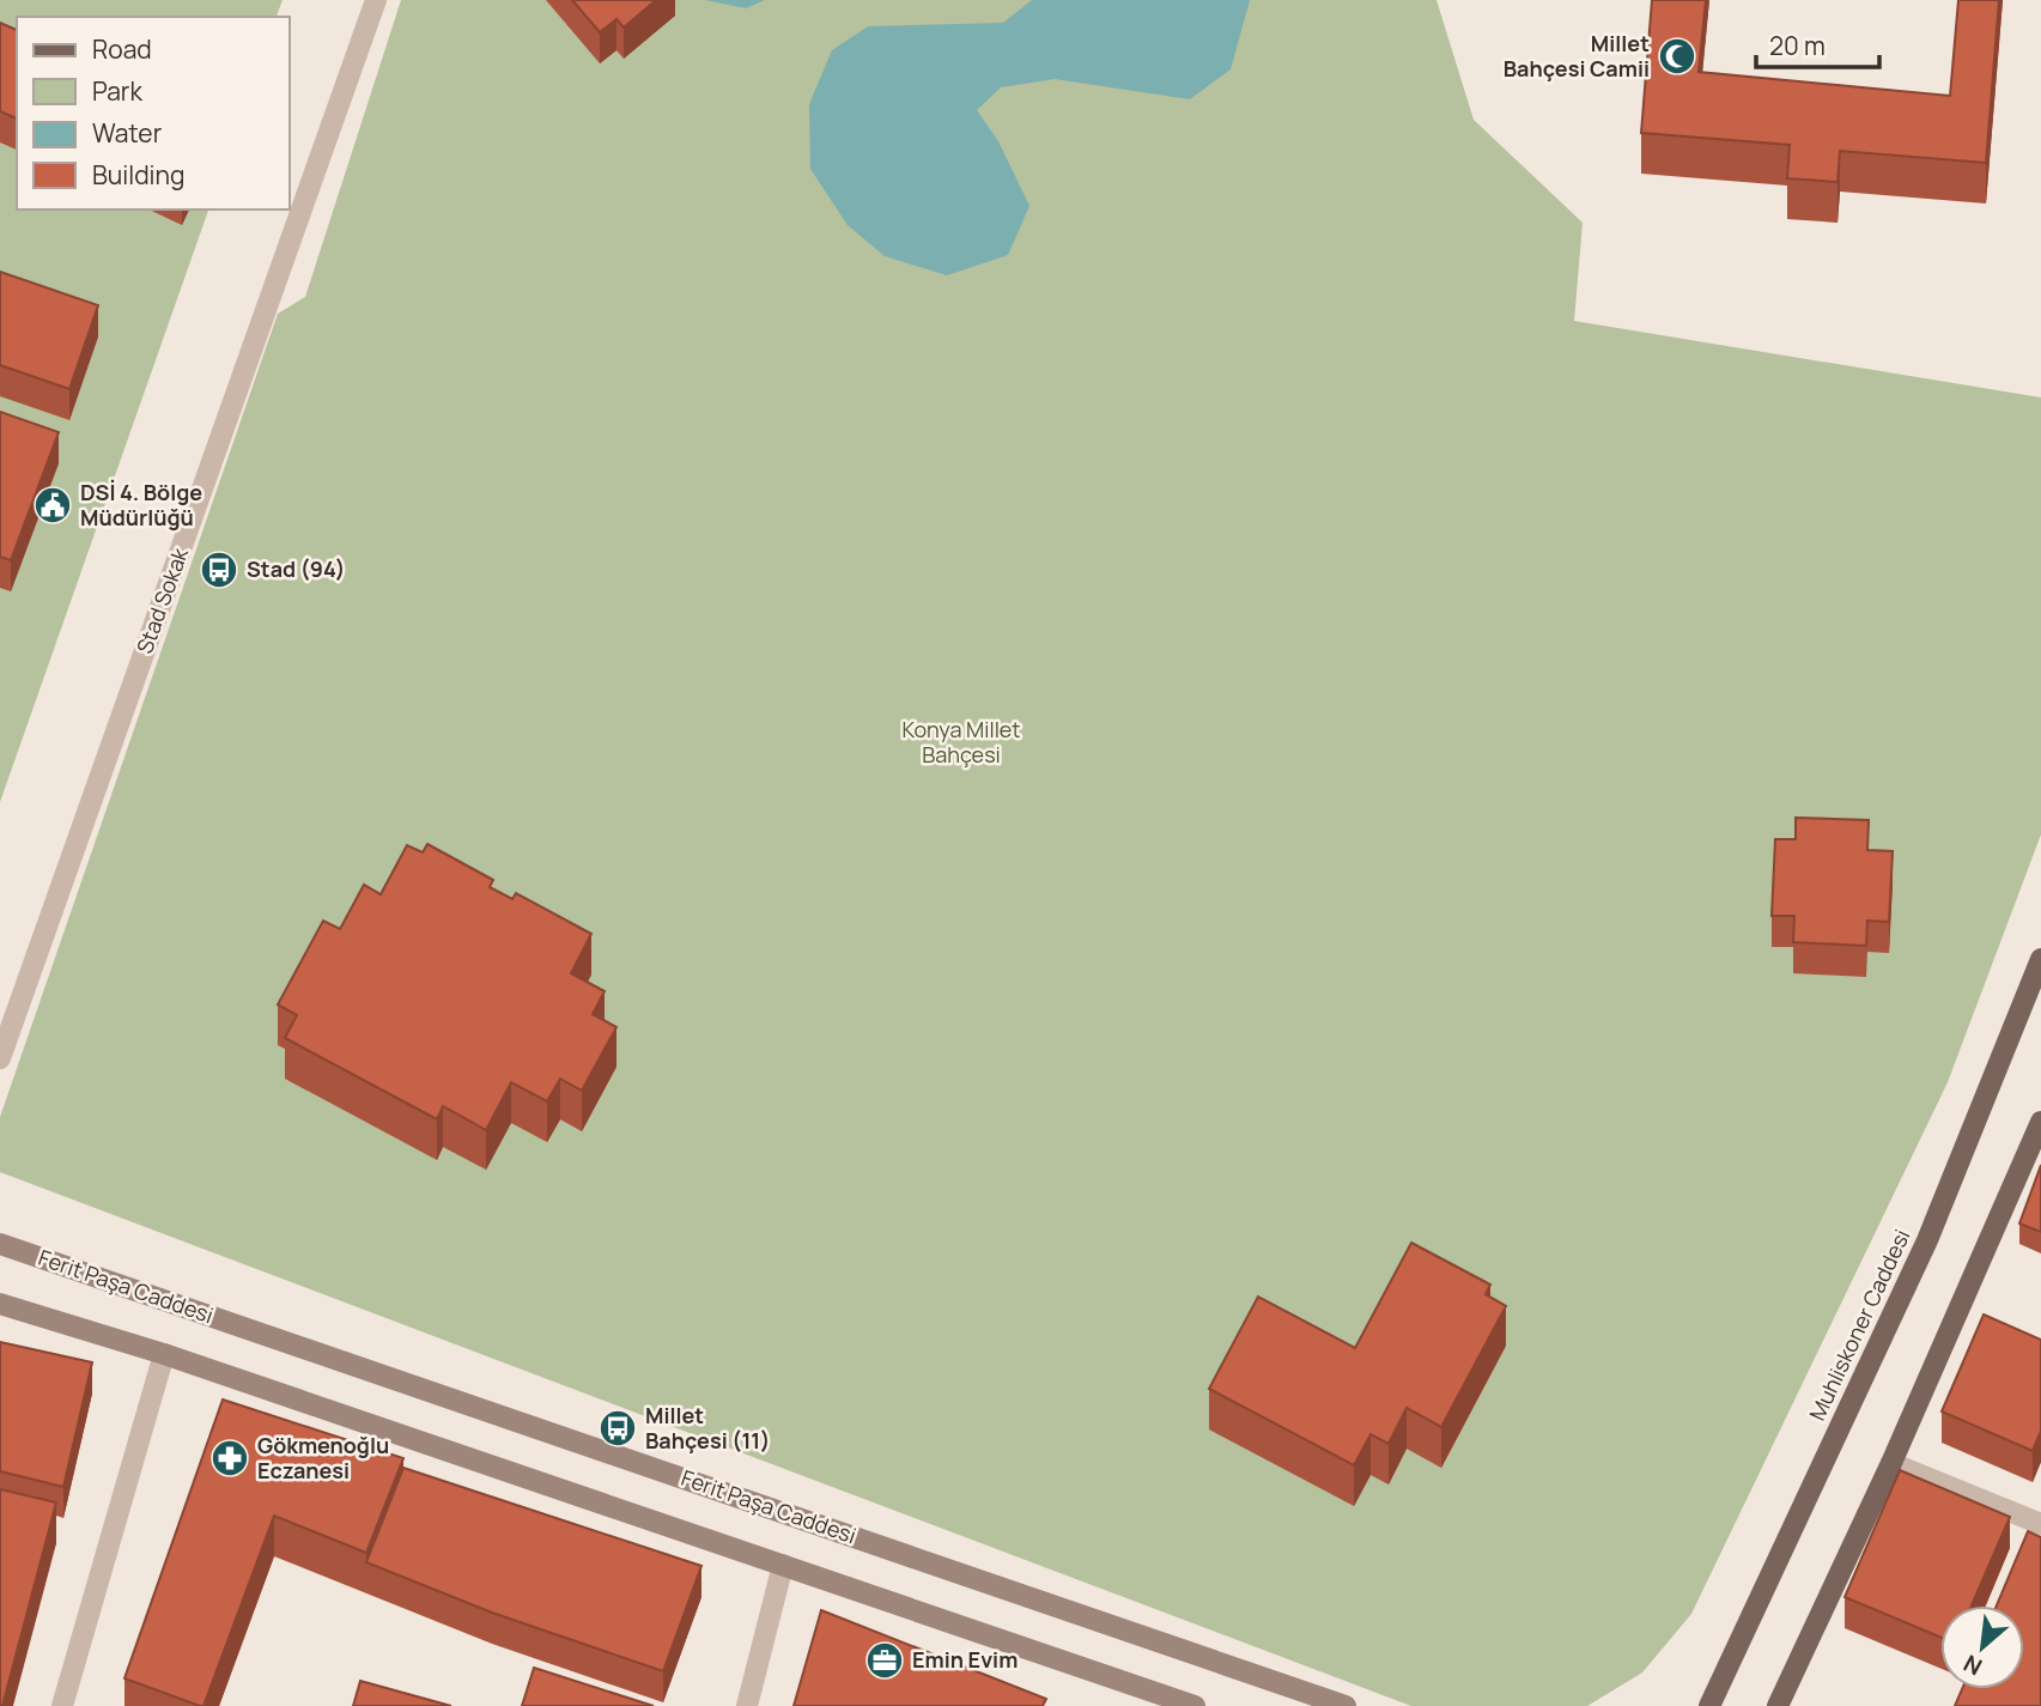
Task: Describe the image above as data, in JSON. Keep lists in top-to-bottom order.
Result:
{
  "streets": {
    "main road": ["Ferit Paşa Caddesi", "Muhliskoner Caddesi"],
    "street": ["Stad Sokak"]
  },
  "parks": ["Konya Millet Bahçesi"],
  "places": {
    "mosque": ["Millet Bahçesi Camii"],
    "public building": ["DSİ 4. Bölge Müdürlüğü"],
    "bus stop": ["Stad (94)", "Millet Bahçesi (11)"],
    "pharmacy": ["Gökmenoğlu Eczanesi"],
    "office": ["Emin Evim"]
  },
  "legend": [
    "Road",
    "Park",
    "Water",
    "Building"
  ],
  "scale_bar": "20 m",
  "north": "bottom left"
}
